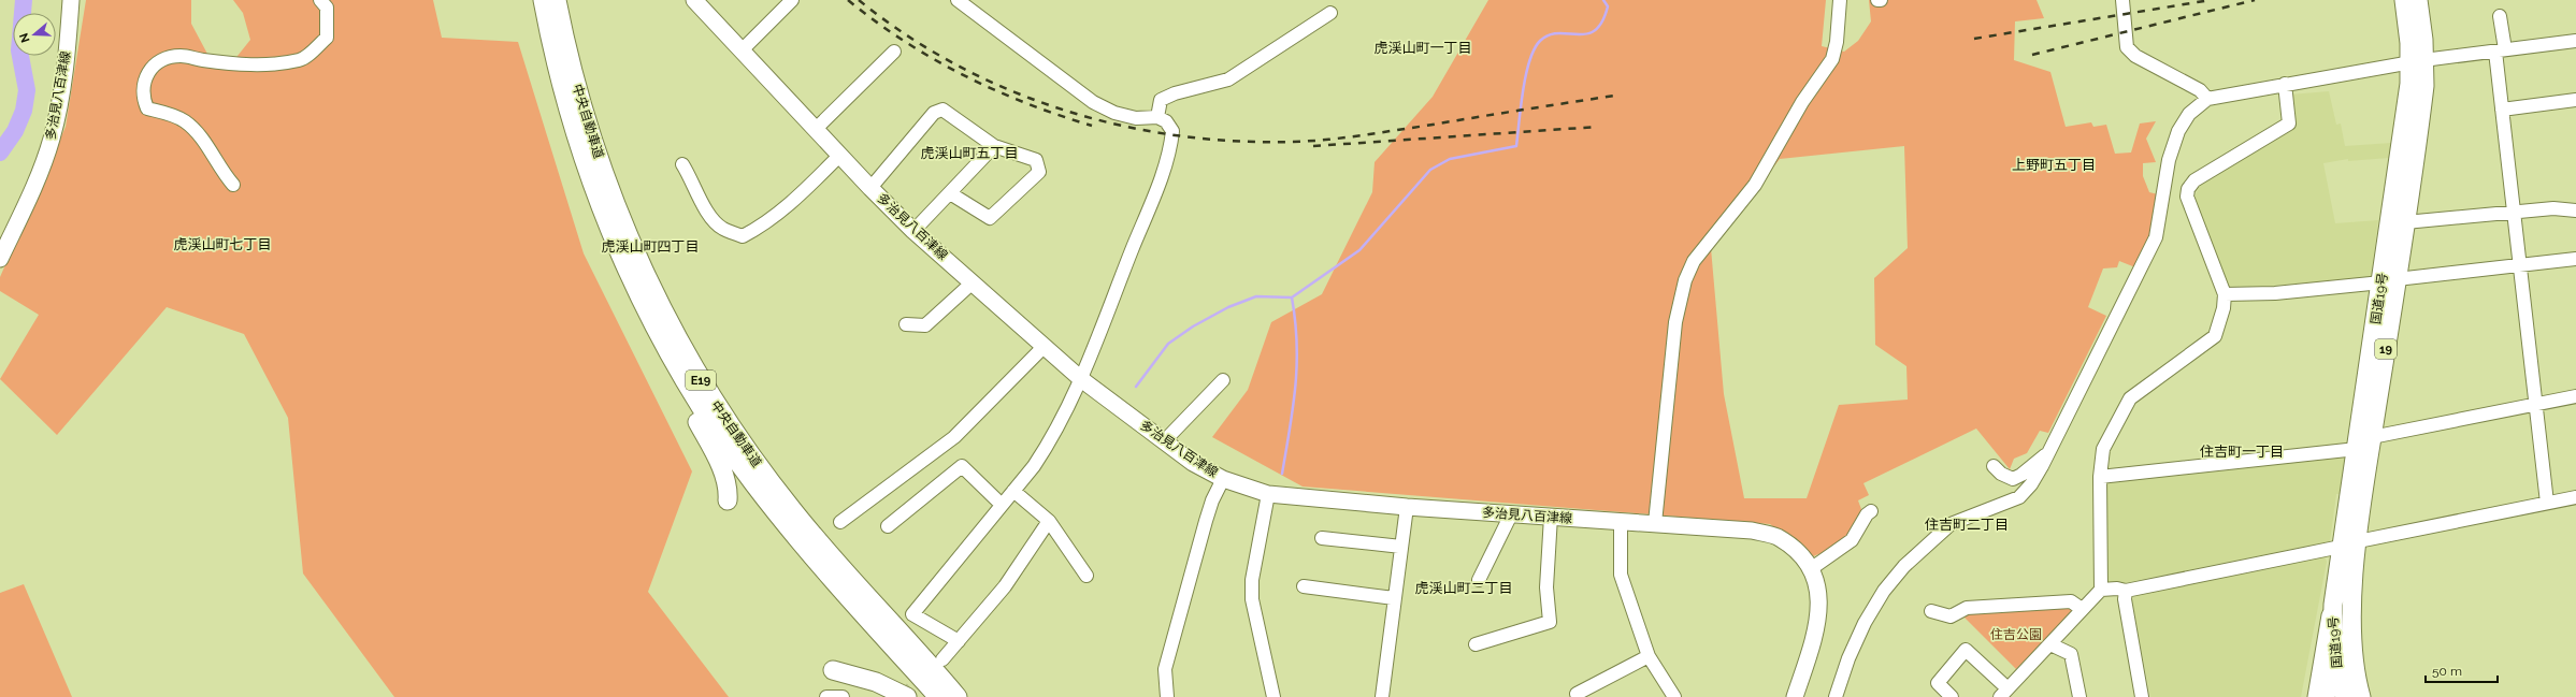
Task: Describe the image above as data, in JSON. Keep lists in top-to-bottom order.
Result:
{
  "streets": {
    "highway": [
      "中央自動車道",
      "国道19号",
      "19",
      "E19"
    ],
    "main road": ["多治見八百津線"]
  },
  "districts": [
    "虎渓山町一丁目",
    "虎渓山町五丁目",
    "上野町五丁目",
    "虎渓山町七丁目",
    "虎渓山町四丁目",
    "住吉町一丁目",
    "住吉町二丁目",
    "虎渓山町二丁目"
  ],
  "parks": ["住吉公園"],
  "scale_bar": "50 m",
  "north": "left"
}
